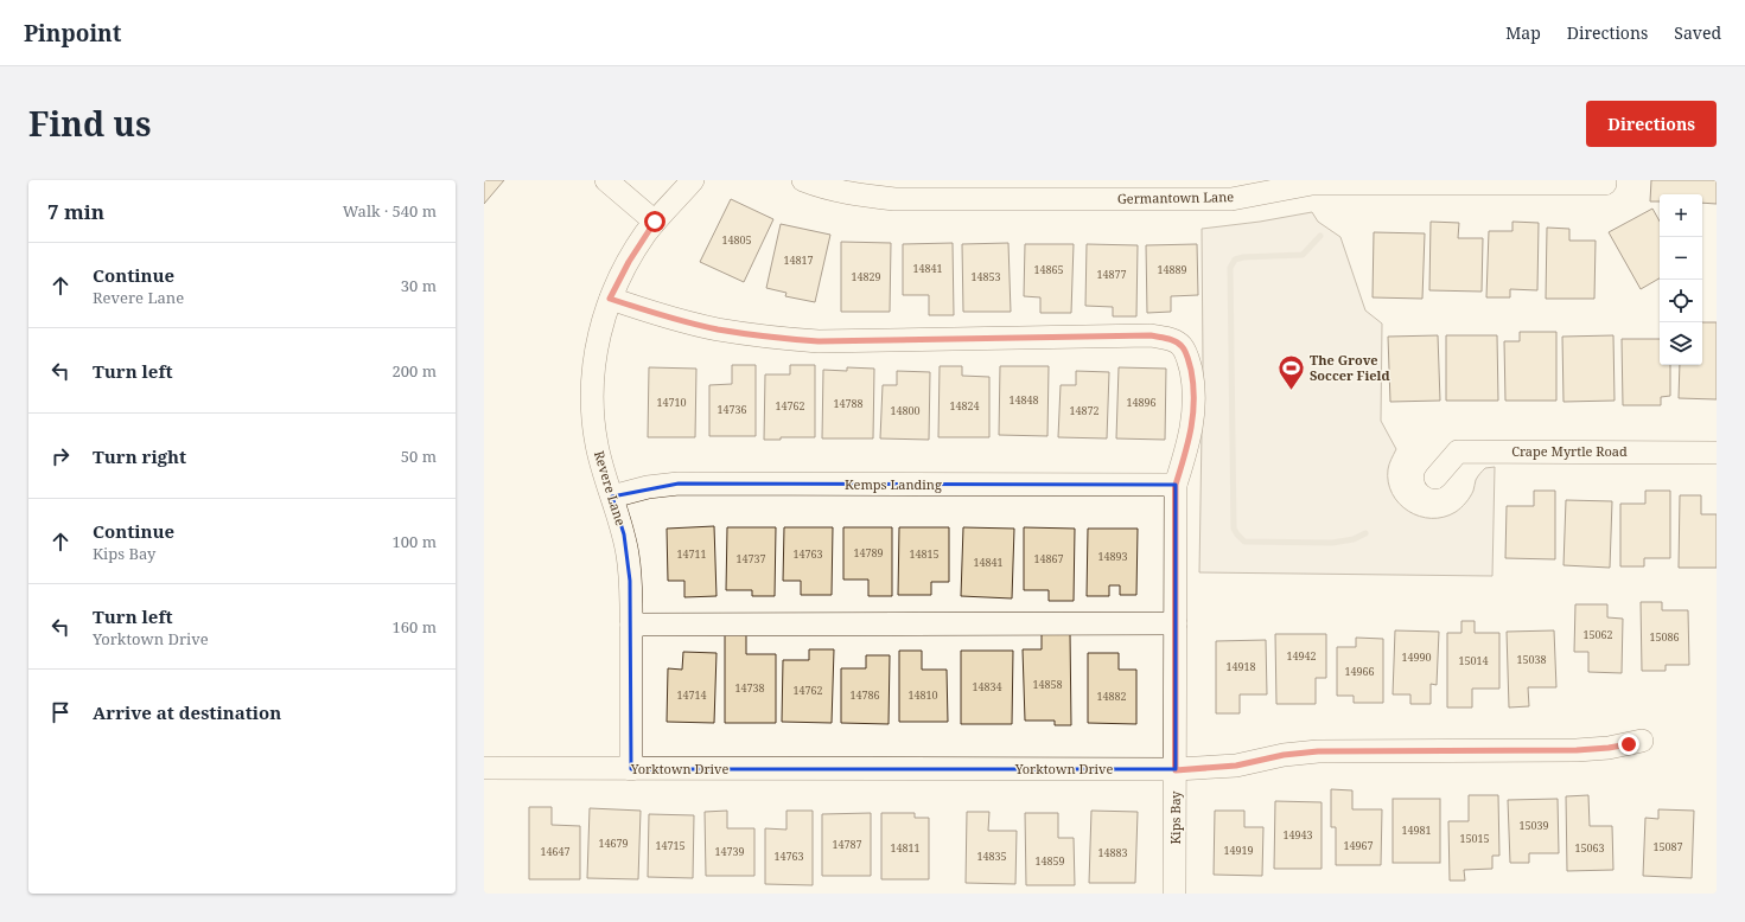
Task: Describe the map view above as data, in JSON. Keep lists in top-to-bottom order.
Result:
{
  "streets": {
    "street": [
      "Germantown Lane",
      "Crape Myrtle Road",
      "Kemps Landing",
      "Revere Lane",
      "Yorktown Drive",
      "Kips Bay"
    ]
  },
  "crossings": [
    ["Kemps Landing", "Revere Lane"],
    ["Kemps Landing", "Kips Bay"],
    ["Revere Lane", "Yorktown Drive"],
    ["Revere Lane", "Kips Bay"],
    ["Yorktown Drive", "Kips Bay"]
  ],
  "places": {
    "sports": ["The Grove Soccer Field"]
  },
  "house_numbers": [
    "14805",
    "14817",
    "14841",
    "14865",
    "14889",
    "14877",
    "14829",
    "14853",
    "14848",
    "14710",
    "14896",
    "14788",
    "14762",
    "14824",
    "14736",
    "14800",
    "14872",
    "14789",
    "14711",
    "14763",
    "14815",
    "14893",
    "14737",
    "14867",
    "14841",
    "15062",
    "15086",
    "14942",
    "14990",
    "15038",
    "15014",
    "14918",
    "14966",
    "14858",
    "14834",
    "14738",
    "14762",
    "14714",
    "14786",
    "14810",
    "14882",
    "15039",
    "14981",
    "14943",
    "15015",
    "14679",
    "14787",
    "14715",
    "14967",
    "15087",
    "14811",
    "15063",
    "14919",
    "14647",
    "14739",
    "14883",
    "14763",
    "14835",
    "14859"
  ],
  "page": {
    "header": "Pinpoint",
    "nav": ["Map", "Directions", "Saved"],
    "title": "Find us",
    "buttons": "Directions",
    "heading": ["7 min", "Walk · 540 m"],
    "map_buttons": ["+", "−"],
    "list": [
      ["Continue", "Revere Lane", "30 m"],
      ["Turn left", "200 m"],
      ["Turn right", "50 m"],
      ["Continue", "Kips Bay", "100 m"],
      ["Turn left", "Yorktown Drive", "160 m"],
      "Arrive at destination"
    ]
  }
}
